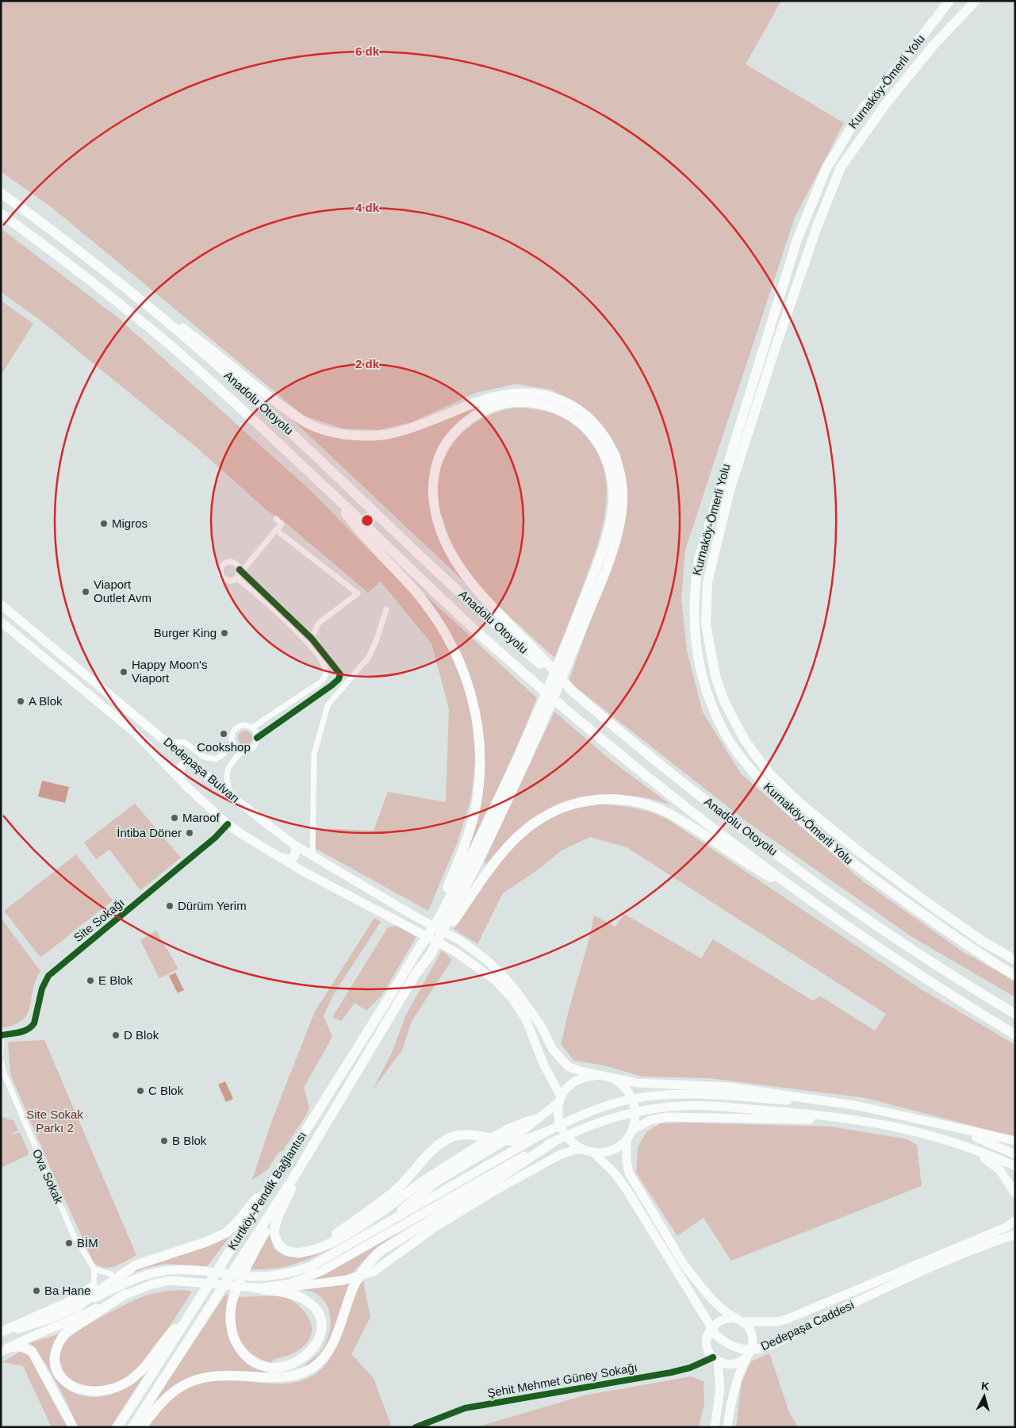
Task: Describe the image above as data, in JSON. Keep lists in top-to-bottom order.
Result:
{
  "streets": {
    "highway": ["Kurnaköy-Ömerli Yolu", "Anadolu Otoyolu", "Kurtköy-Pendik Bağlantısı"],
    "main road": ["Dedepaşa Bulvarı", "Dedepaşa Caddesi"],
    "street": ["Site Sokağı", "Ova Sokak", "Şehit Mehmet Güney Sokağı"]
  },
  "crossings": [
    ["Dedepaşa Bulvarı", "Site Sokağı"],
    ["Dedepaşa Bulvarı", "Dedepaşa Caddesi"]
  ],
  "parks": ["Site Sokak Parkı 2"],
  "places": [
    "Migros",
    "Viaport Outlet Avm",
    "Burger King",
    "Happy Moon's Viaport",
    "A Blok",
    "Cookshop",
    "Maroof",
    "İntiba Döner",
    "Dürüm Yerim",
    "E Blok",
    "D Blok",
    "C Blok",
    "B Blok",
    "BİM",
    "Ba Hane"
  ],
  "north": "top",
  "rings": ["6 dk", "4 dk", "2 dk"]
}
